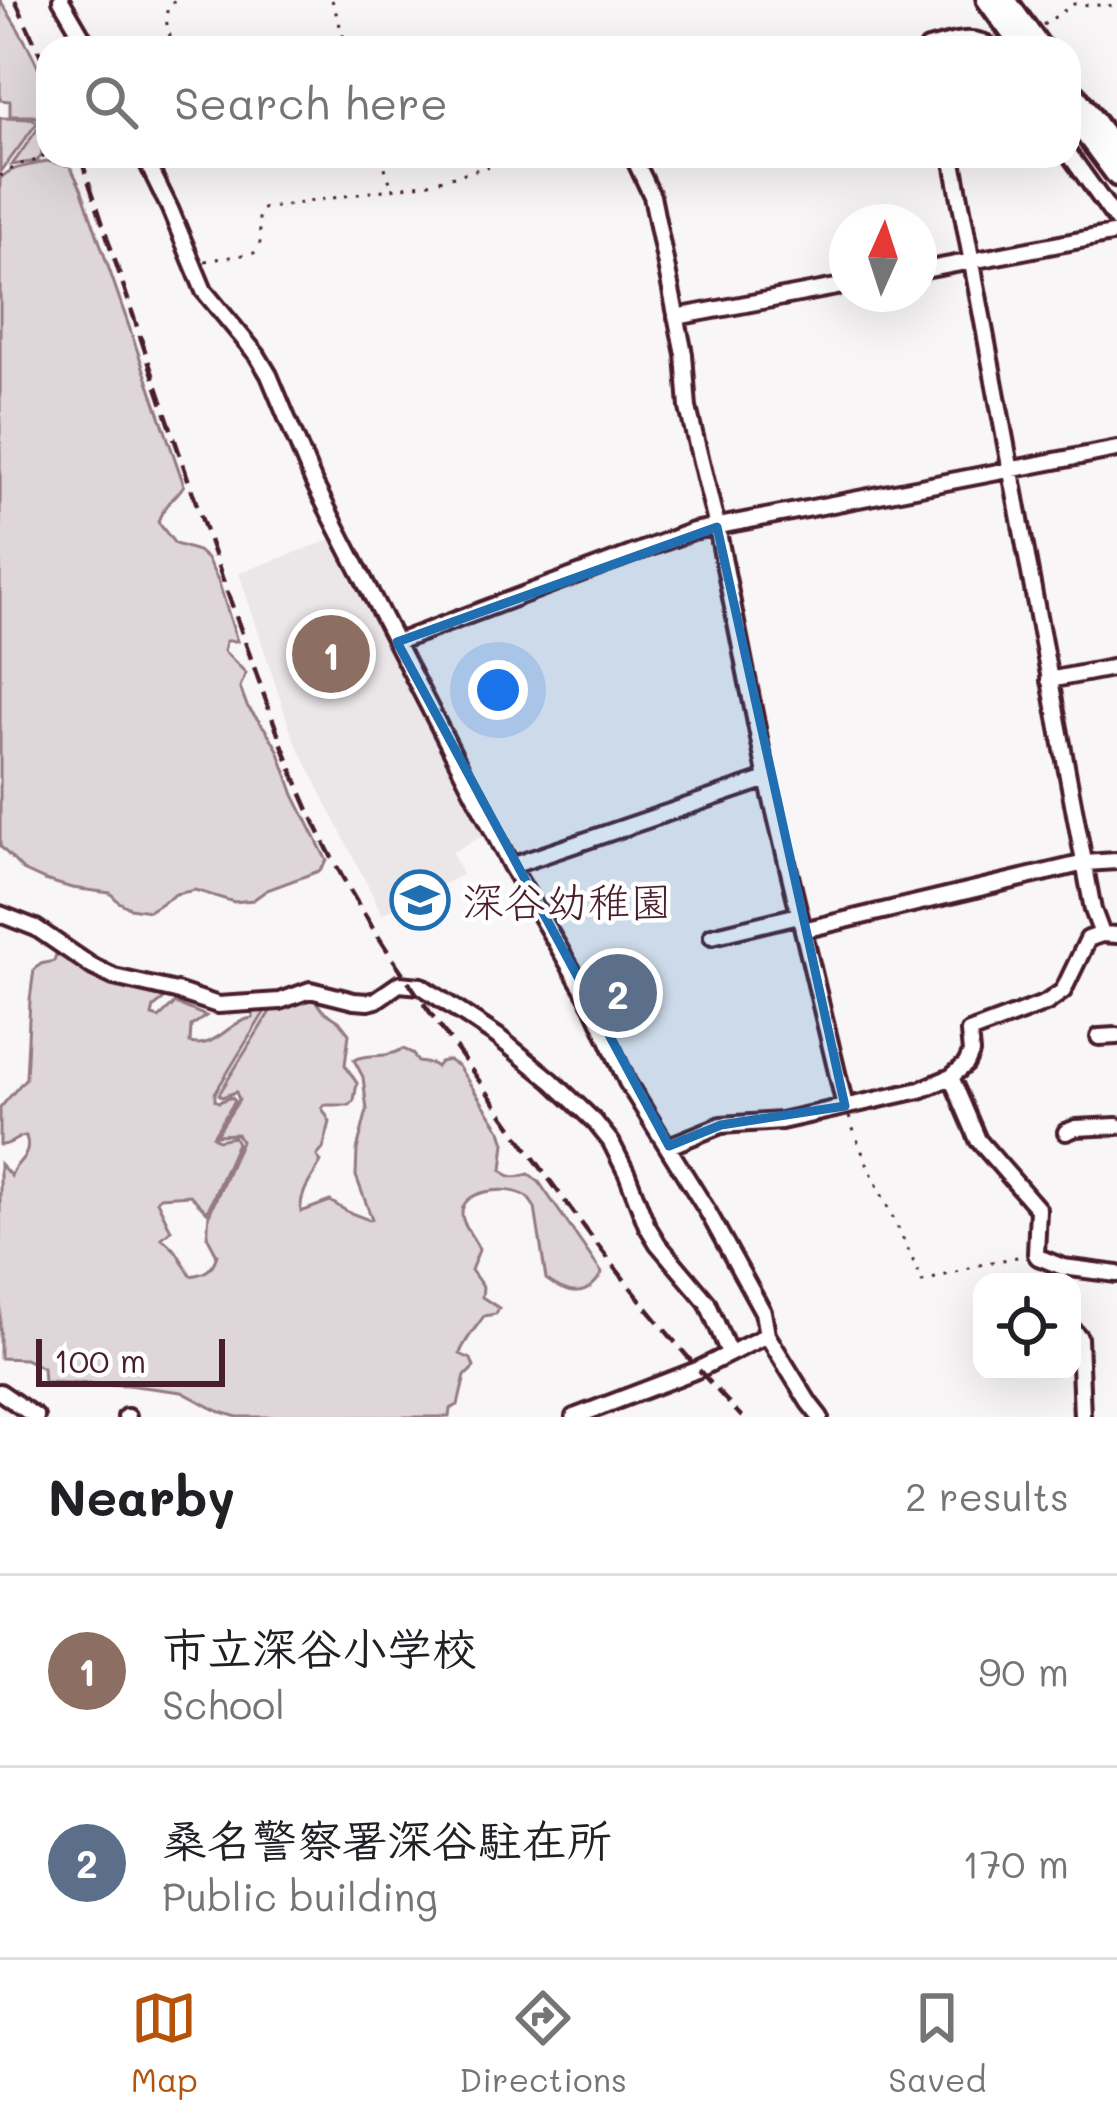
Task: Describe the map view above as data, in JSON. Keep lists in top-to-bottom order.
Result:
{
  "places": {
    "school or university": ["深谷幼稚園"]
  },
  "scale_bar": "100 m",
  "north": "top",
  "page": {
    "search": "Search here",
    "pins": ["1", "2"],
    "scale": "100 m",
    "heading": ["Nearby", "2 results"],
    "list": [
      {
        "mark": "1",
        "name": "市立深谷小学校",
        "note": "School",
        "value": "90 m"
      },
      {
        "mark": "2",
        "name": "桑名警察署深谷駐在所",
        "note": "Public building",
        "value": "170 m"
      }
    ],
    "nav": ["Map", "Directions", "Saved"]
  }
}
